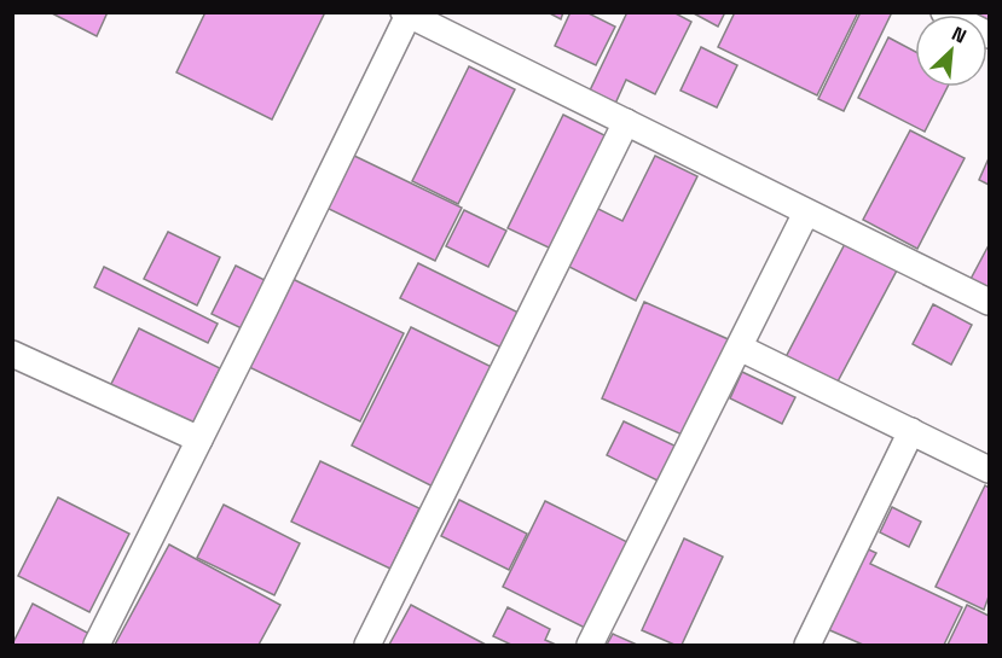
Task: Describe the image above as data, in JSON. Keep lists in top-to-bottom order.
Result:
{
  "north": "top right"
}
